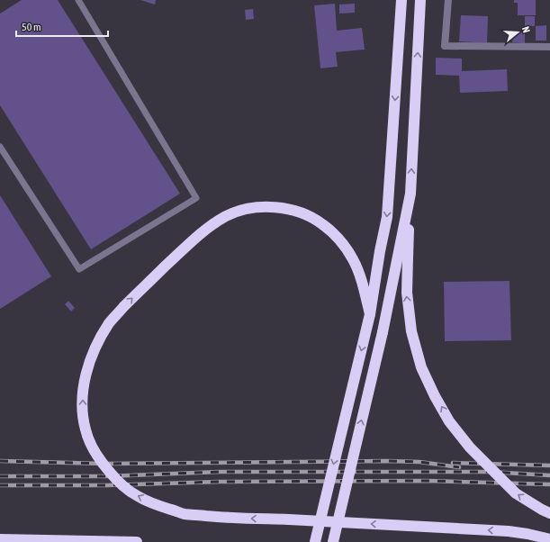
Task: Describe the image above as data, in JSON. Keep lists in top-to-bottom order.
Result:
{
  "scale_bar": "50 m",
  "north": "right"
}
